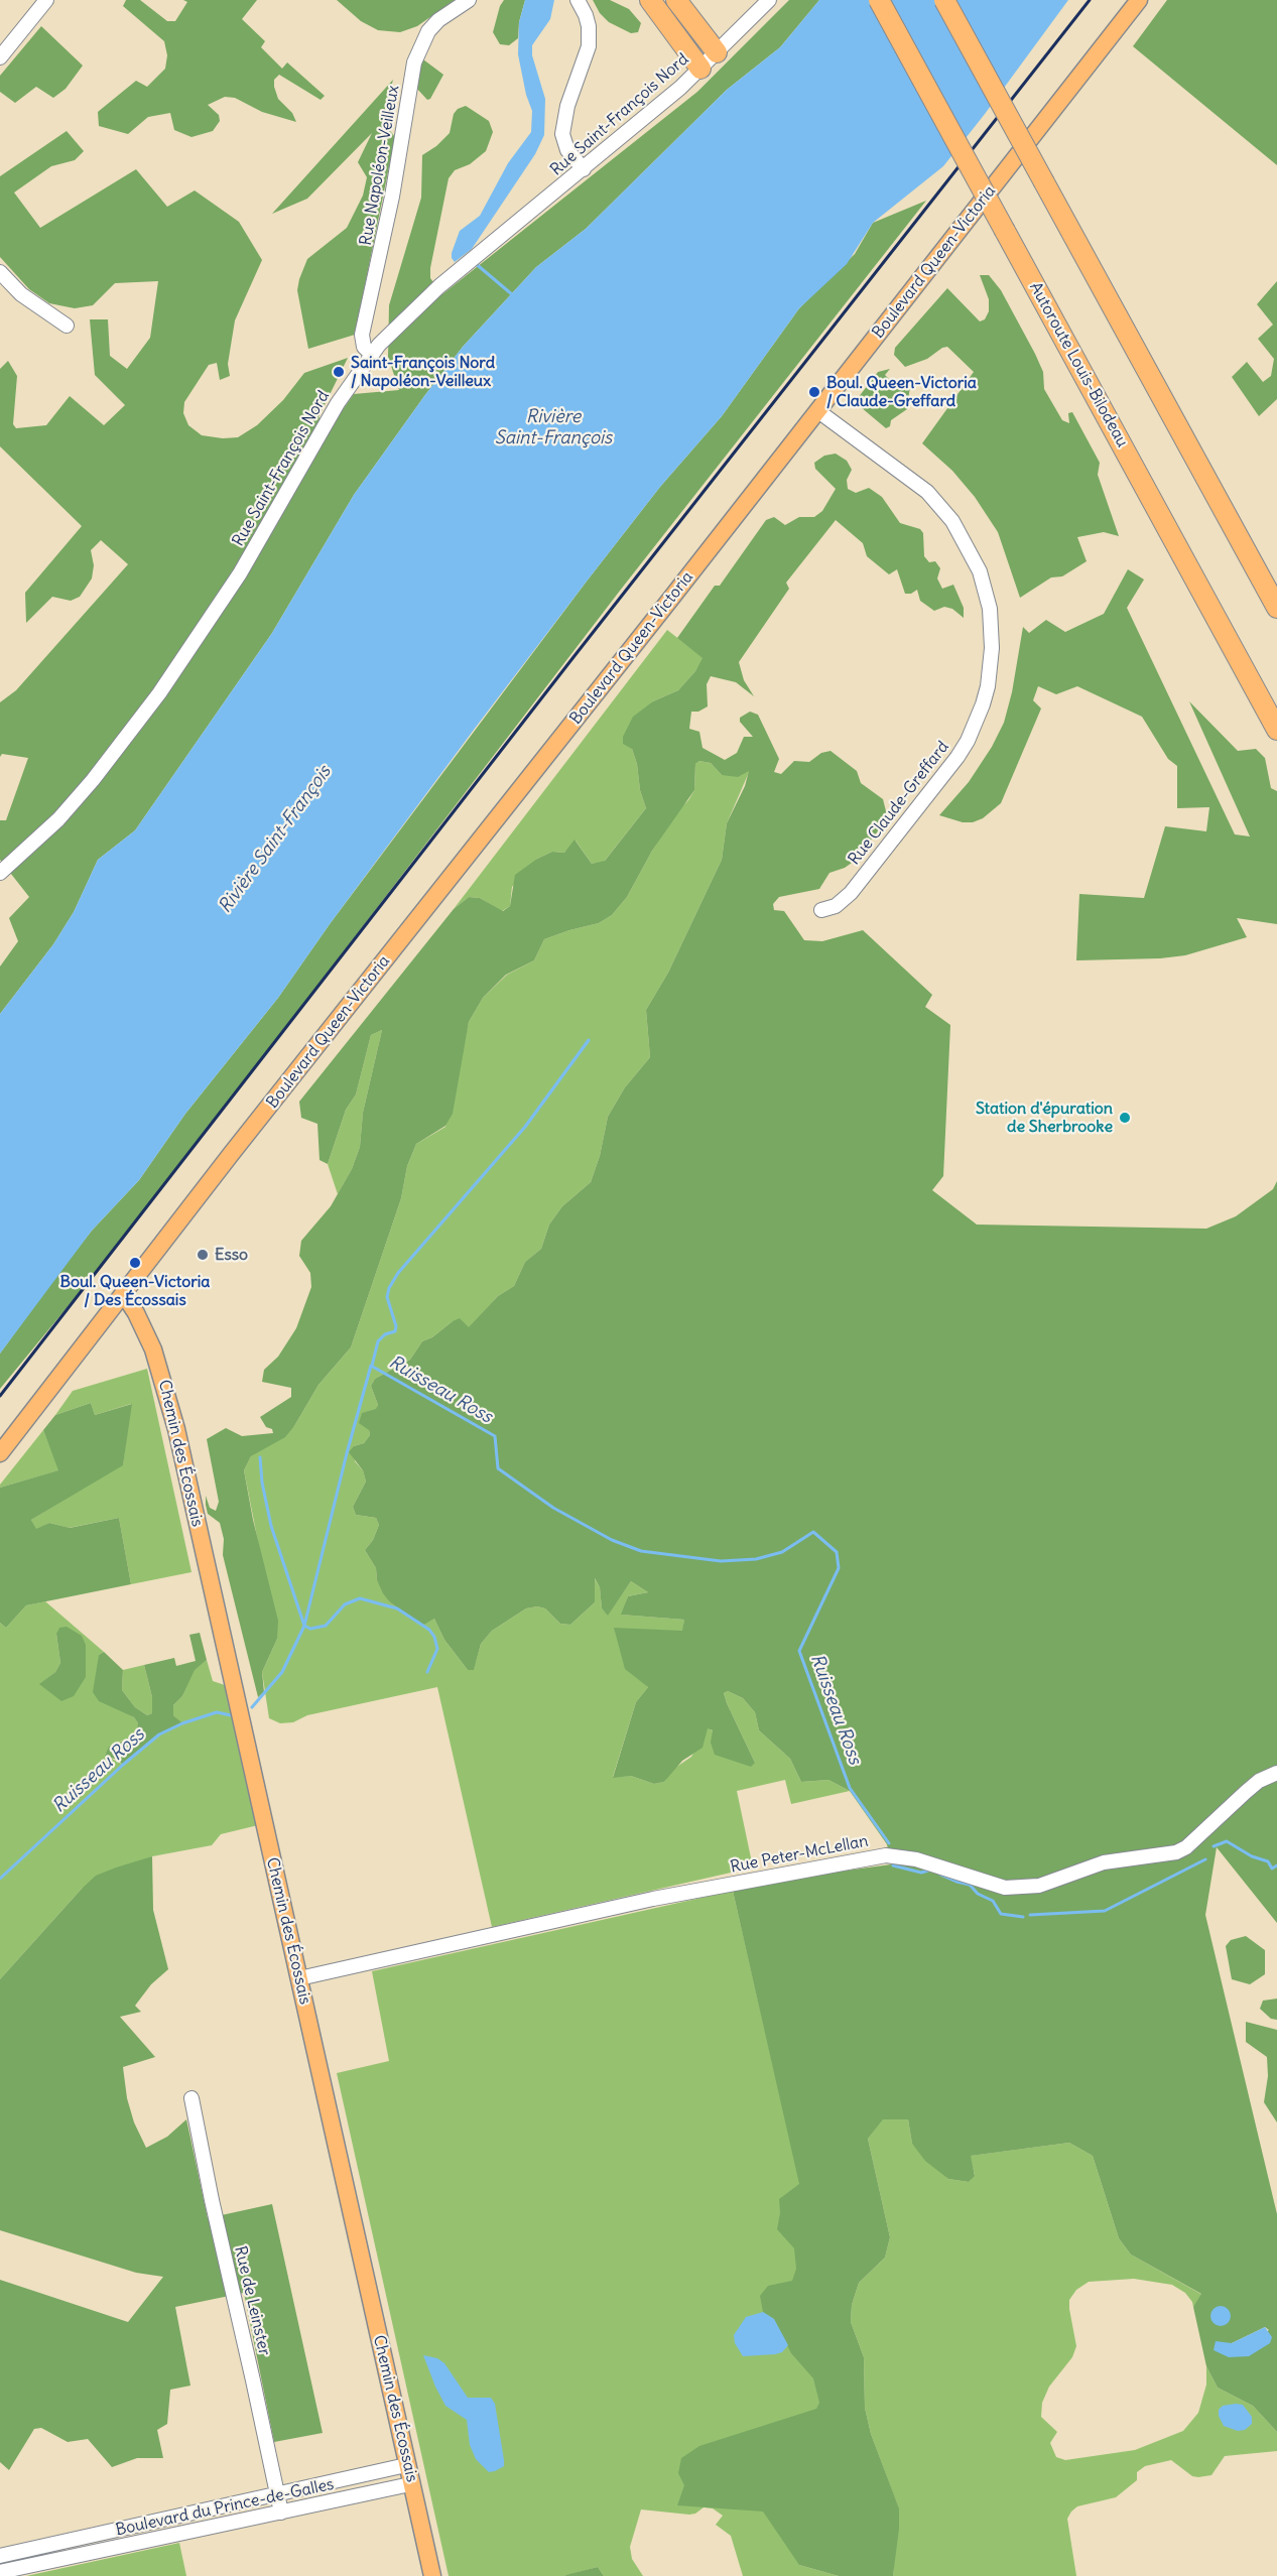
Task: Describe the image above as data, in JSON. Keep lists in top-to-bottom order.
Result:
{
  "streets": {
    "highway": ["Autoroute Louis-Bilodeau"],
    "main road": ["Boulevard Queen-Victoria", "Chemin des Écossais"],
    "street": [
      "Rue Saint-François Nord",
      "Rue Napoléon-Veilleux",
      "Rue Claude-Greffard",
      "Rue Peter-McLellan",
      "Rue de Leinster",
      "Boulevard du Prince-de-Galles"
    ]
  },
  "crossings": [
    ["Rue Saint-François Nord", "Rue Napoléon-Veilleux"],
    ["Boulevard Queen-Victoria", "Rue Claude-Greffard"],
    ["Boulevard Queen-Victoria", "Chemin des Écossais"],
    ["Chemin des Écossais", "Rue Peter-McLellan"],
    ["Chemin des Écossais", "Boulevard du Prince-de-Galles"],
    ["Rue de Leinster", "Boulevard du Prince-de-Galles"]
  ],
  "water": ["Rivière Saint-François", "Ruisseau Ross"],
  "places": [
    "Saint-François Nord / Napoléon-Veilleux",
    "Boul. Queen-Victoria / Claude-Greffard",
    "Station d'épuration de Sherbrooke",
    "Esso",
    "Boul. Queen-Victoria / Des Écossais"
  ]
}
